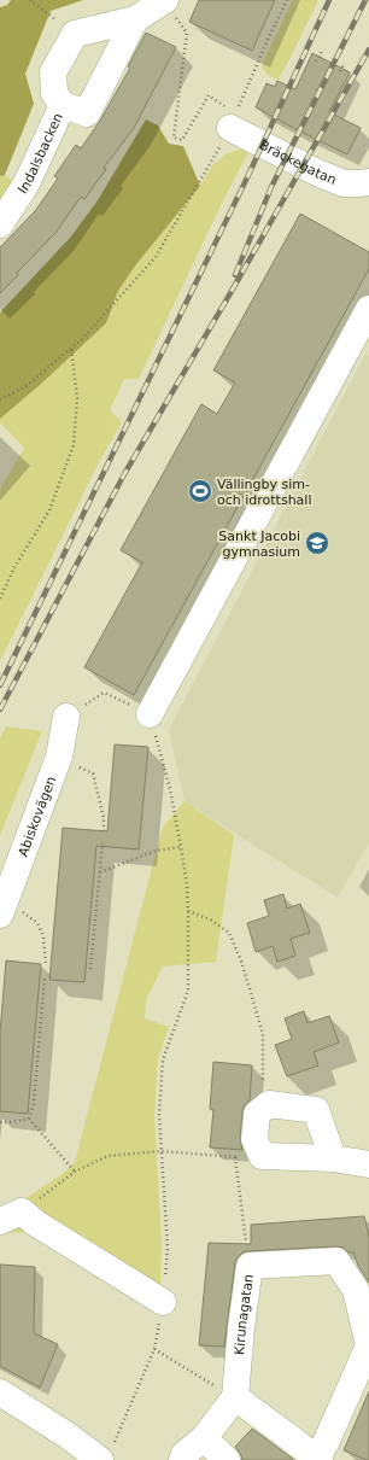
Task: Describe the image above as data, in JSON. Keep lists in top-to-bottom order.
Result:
{
  "streets": {
    "street": [
      "Indalsbacken",
      "Bräckegatan",
      "Abiskovägen",
      "Kirunagatan"
    ]
  },
  "places": {
    "sports": ["Vällingby sim- och idrottshall"],
    "school or university": ["Sankt Jacobi gymnasium"]
  }
}
